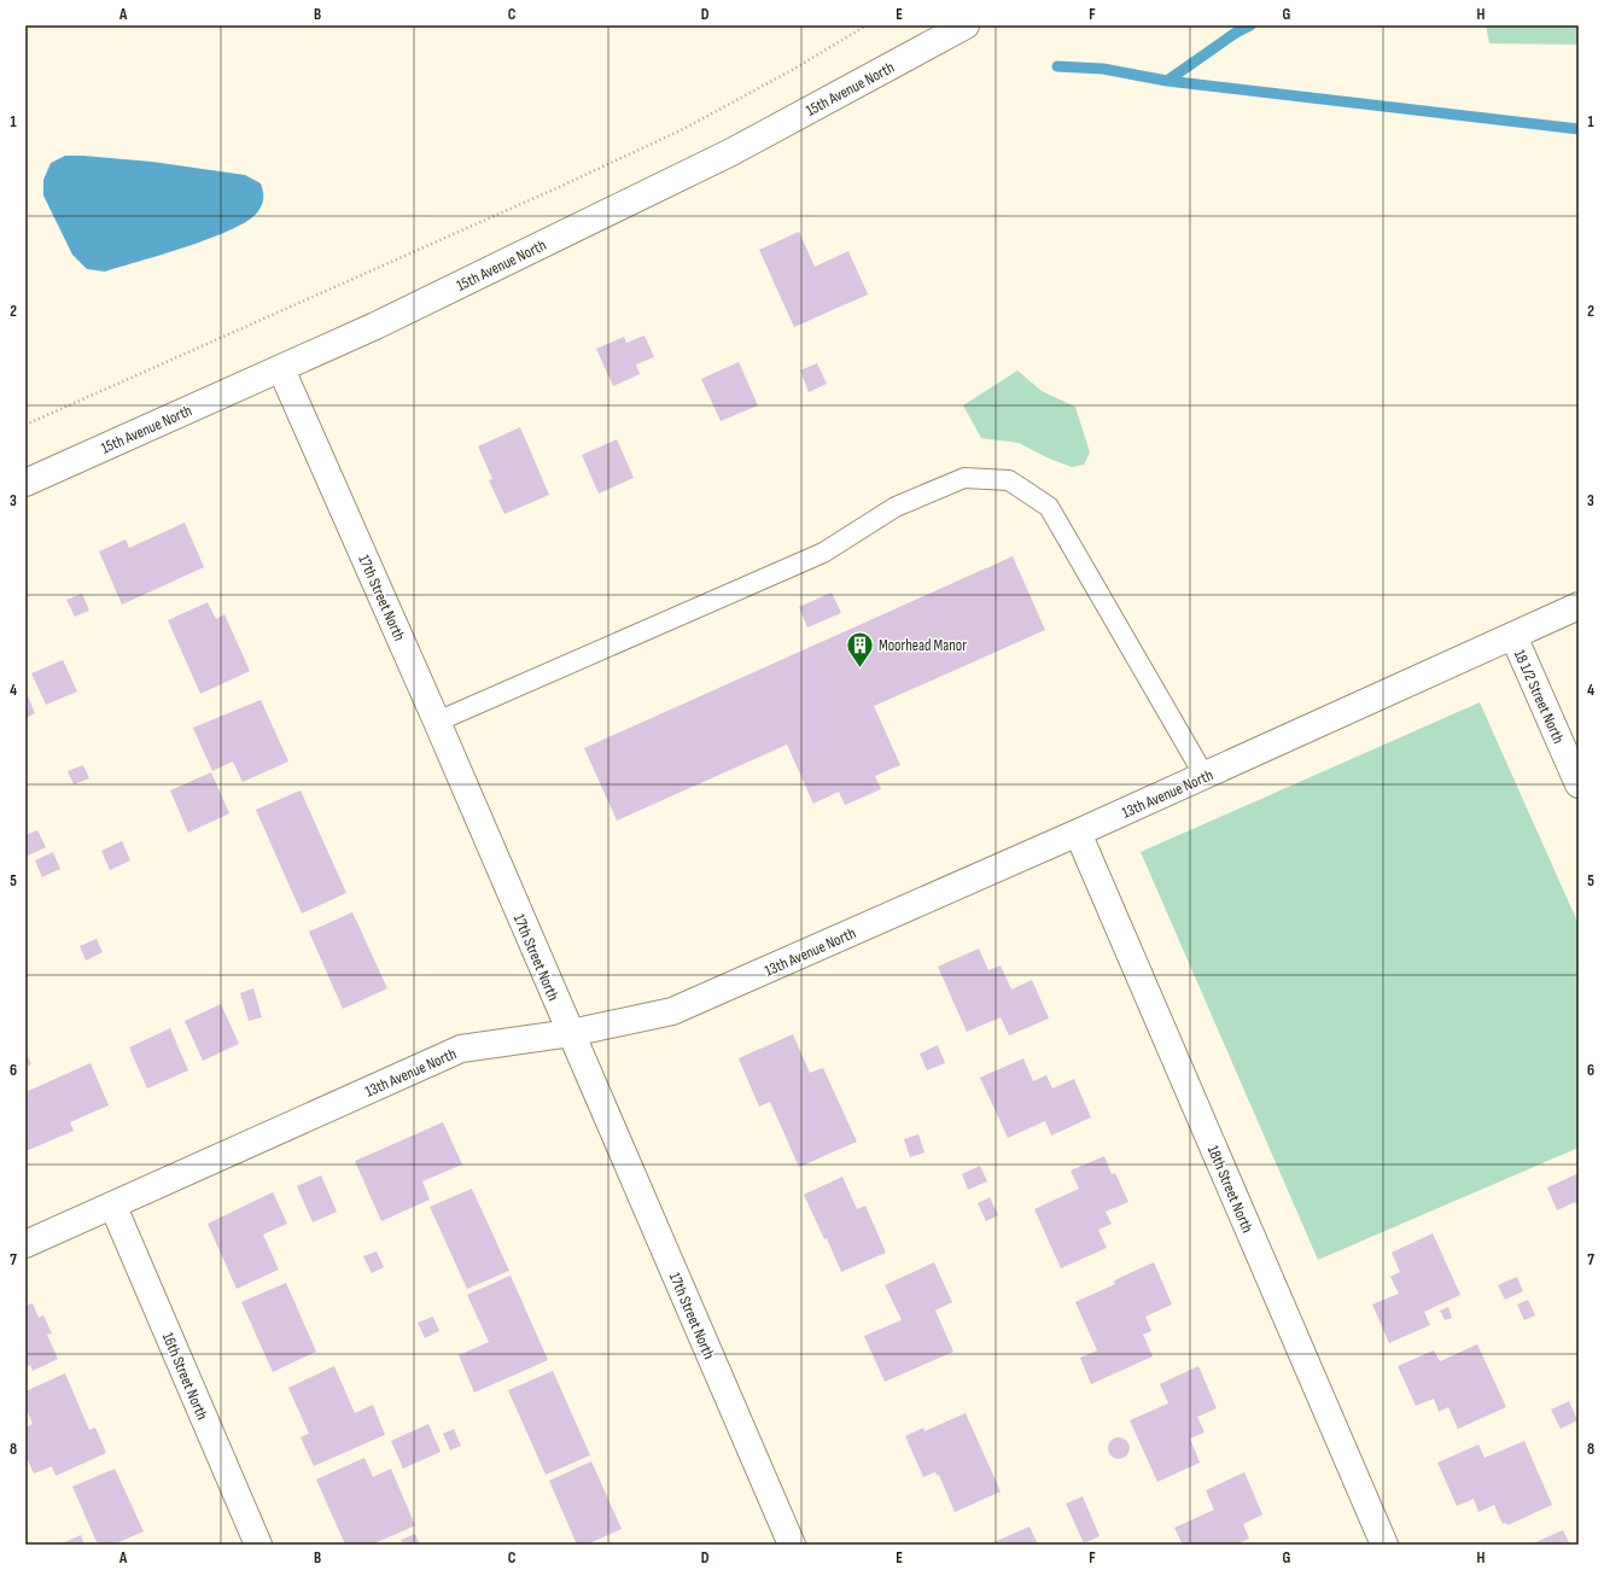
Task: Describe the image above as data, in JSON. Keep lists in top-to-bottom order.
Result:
{
  "streets": {
    "street": [
      "15th Avenue North",
      "17th Street North",
      "18 1/2 Street North",
      "13th Avenue North",
      "18th Street North",
      "16th Street North"
    ]
  },
  "crossings": [
    ["15th Avenue North", "17th Street North"],
    ["17th Street North", "13th Avenue North"],
    ["18 1/2 Street North", "13th Avenue North"],
    ["13th Avenue North", "18th Street North"],
    ["13th Avenue North", "16th Street North"]
  ],
  "places": {
    "building": ["Moorhead Manor"]
  },
  "grid": {
    "columns": [
      "A",
      "B",
      "C",
      "D",
      "E",
      "F",
      "G",
      "H"
    ],
    "rows": [
      "1",
      "2",
      "3",
      "4",
      "5",
      "6",
      "7",
      "8"
    ]
  }
}
